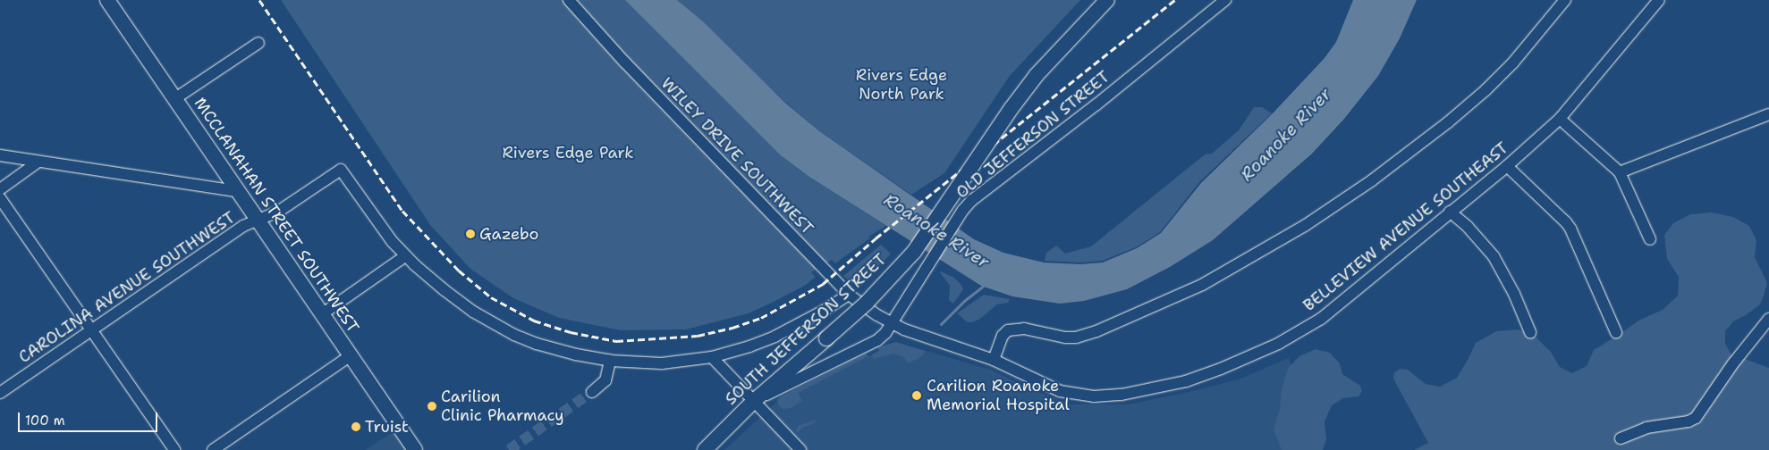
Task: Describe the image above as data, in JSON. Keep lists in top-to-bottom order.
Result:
{
  "streets": {
    "main road": ["MCCLANAHAN STREET SOUTHWEST", "SOUTH JEFFERSON STREET"],
    "street": [
      "OLD JEFFERSON STREET",
      "WILEY DRIVE SOUTHWEST",
      "BELLEVIEW AVENUE SOUTHEAST",
      "CAROLINA AVENUE SOUTHWEST"
    ]
  },
  "crossings": [
    ["OLD JEFFERSON STREET", "WILEY DRIVE SOUTHWEST"],
    ["OLD JEFFERSON STREET", "BELLEVIEW AVENUE SOUTHEAST"],
    ["OLD JEFFERSON STREET", "SOUTH JEFFERSON STREET"],
    ["WILEY DRIVE SOUTHWEST", "BELLEVIEW AVENUE SOUTHEAST"],
    ["MCCLANAHAN STREET SOUTHWEST", "CAROLINA AVENUE SOUTHWEST"]
  ],
  "water": ["Roanoke River"],
  "parks": ["Rivers Edge North Park", "Rivers Edge Park"],
  "places": [
    "Gazebo",
    "Carilion Roanoke Memorial Hospital",
    "Carilion Clinic Pharmacy",
    "Truist"
  ],
  "scale_bar": "100 m"
}
